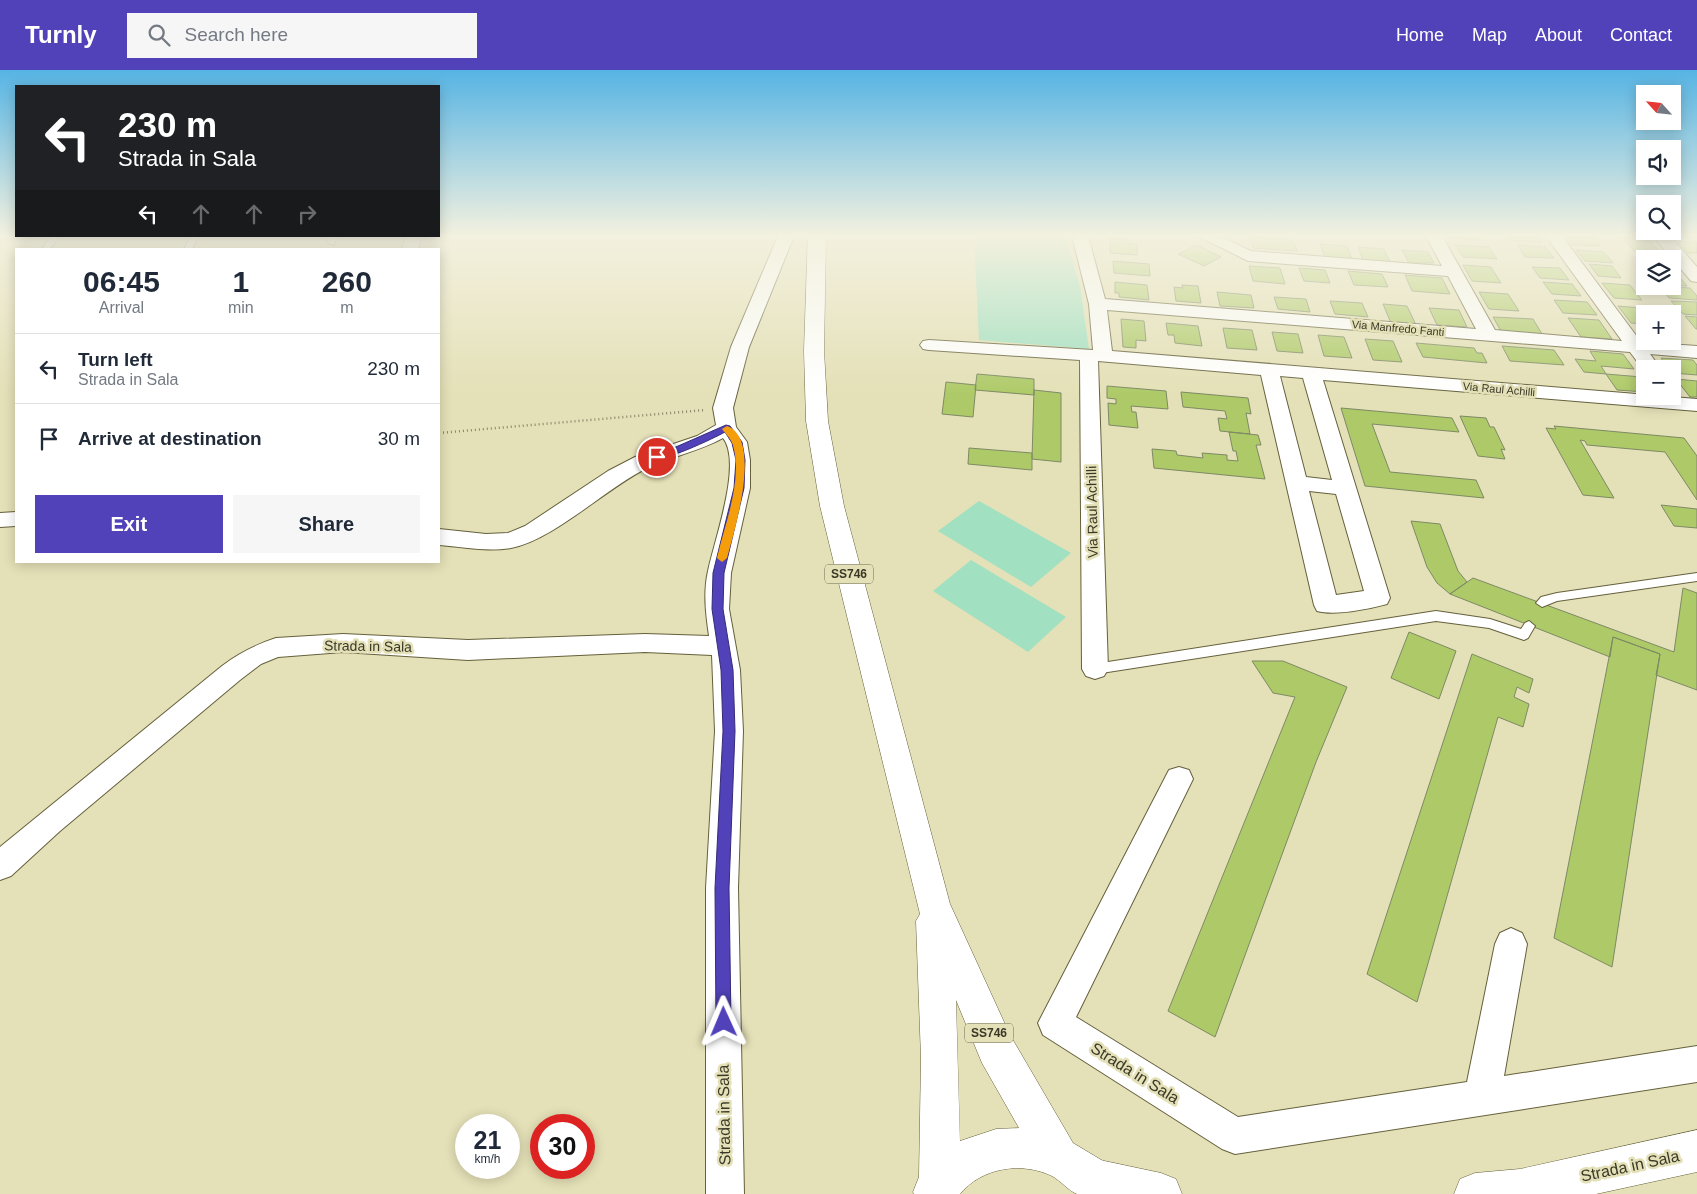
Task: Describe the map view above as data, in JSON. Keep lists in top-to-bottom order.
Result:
{
  "streets": {
    "main road": ["SS746", "Strada in Sala"],
    "street": ["Via Manfredo Fanti", "Via Raul Achilli"]
  },
  "north": "top left",
  "page": {
    "header": "Turnly",
    "search": "Search here",
    "nav": [
      "Home",
      "Map",
      "About",
      "Contact"
    ],
    "map_buttons": ["+", "−"],
    "turn": ["230 m", "Strada in Sala"],
    "eta": [
      "06:45",
      "Arrival",
      "1",
      "min",
      "260",
      "m"
    ],
    "list": [
      {
        "name": "Turn left",
        "note": "Strada in Sala",
        "value": "230 m"
      },
      {
        "name": "Arrive at destination",
        "value": "30 m"
      }
    ],
    "buttons": ["Exit", "Share"],
    "speed": "21 km/h",
    "limit": "30"
  }
}
